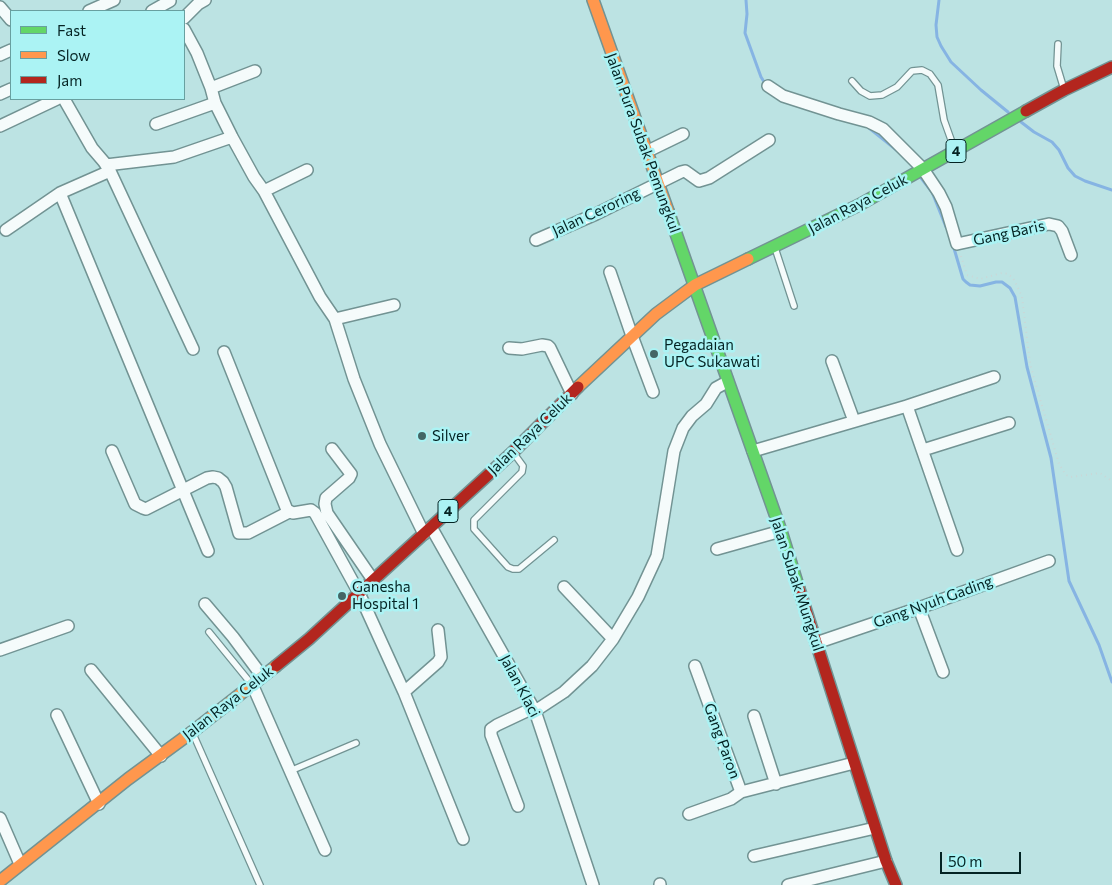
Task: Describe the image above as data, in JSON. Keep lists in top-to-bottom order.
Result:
{
  "streets": {
    "main road": [
      "Jalan Pura Subak Pemungkul",
      "4",
      "Jalan Raya Celuk",
      "Jalan Subak Mungkul"
    ],
    "street": [
      "Jalan Ceroring",
      "Gang Baris",
      "Gang Nyuh Gading",
      "Jalan Klaci",
      "Gang Paron"
    ]
  },
  "crossings": [
    ["Jalan Pura Subak Pemungkul", "Jalan Raya Celuk"],
    ["Jalan Pura Subak Pemungkul", "Jalan Ceroring"],
    ["Jalan Pura Subak Pemungkul", "Jalan Subak Mungkul"],
    ["Jalan Raya Celuk", "Jalan Subak Mungkul"],
    ["Jalan Raya Celuk", "Jalan Klaci"],
    ["Jalan Subak Mungkul", "Gang Nyuh Gading"],
    ["Jalan Subak Mungkul", "Gang Paron"]
  ],
  "places": ["Pegadaian UPC Sukawati", "Silver", "Ganesha Hospital 1"],
  "legend": ["Fast", "Slow", "Jam"],
  "scale_bar": "50 m"
}
